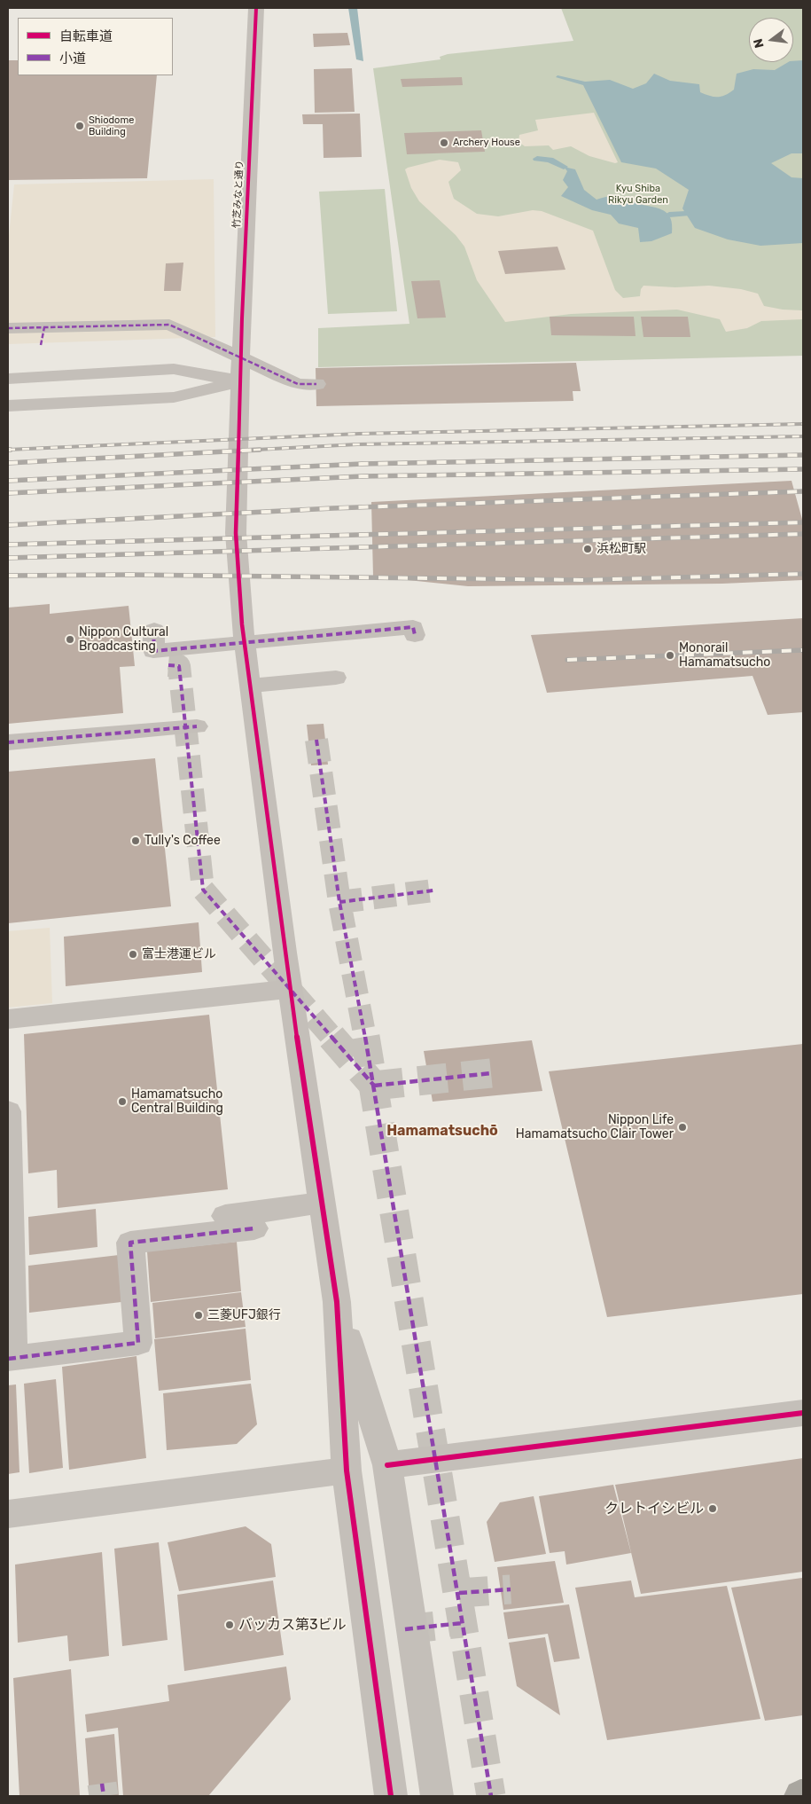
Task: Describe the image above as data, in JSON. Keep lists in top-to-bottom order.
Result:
{
  "streets": {
    "street": ["竹芝みなと通り"]
  },
  "districts": ["Hamamatsuchō"],
  "parks": ["Kyu Shiba Rikyu Garden"],
  "places": [
    "Shiodome Building",
    "Archery House",
    "浜松町駅",
    "Nippon Cultural Broadcasting",
    "Monorail Hamamatsucho",
    "Tully's Coffee",
    "富士港運ビル",
    "Hamamatsucho Central Building",
    "Nippon Life Hamamatsucho Clair Tower",
    "三菱UFJ銀行",
    "クレトイシビル",
    "バッカス第3ビル"
  ],
  "legend": ["自転車道", "小道"],
  "north": "left"
}
